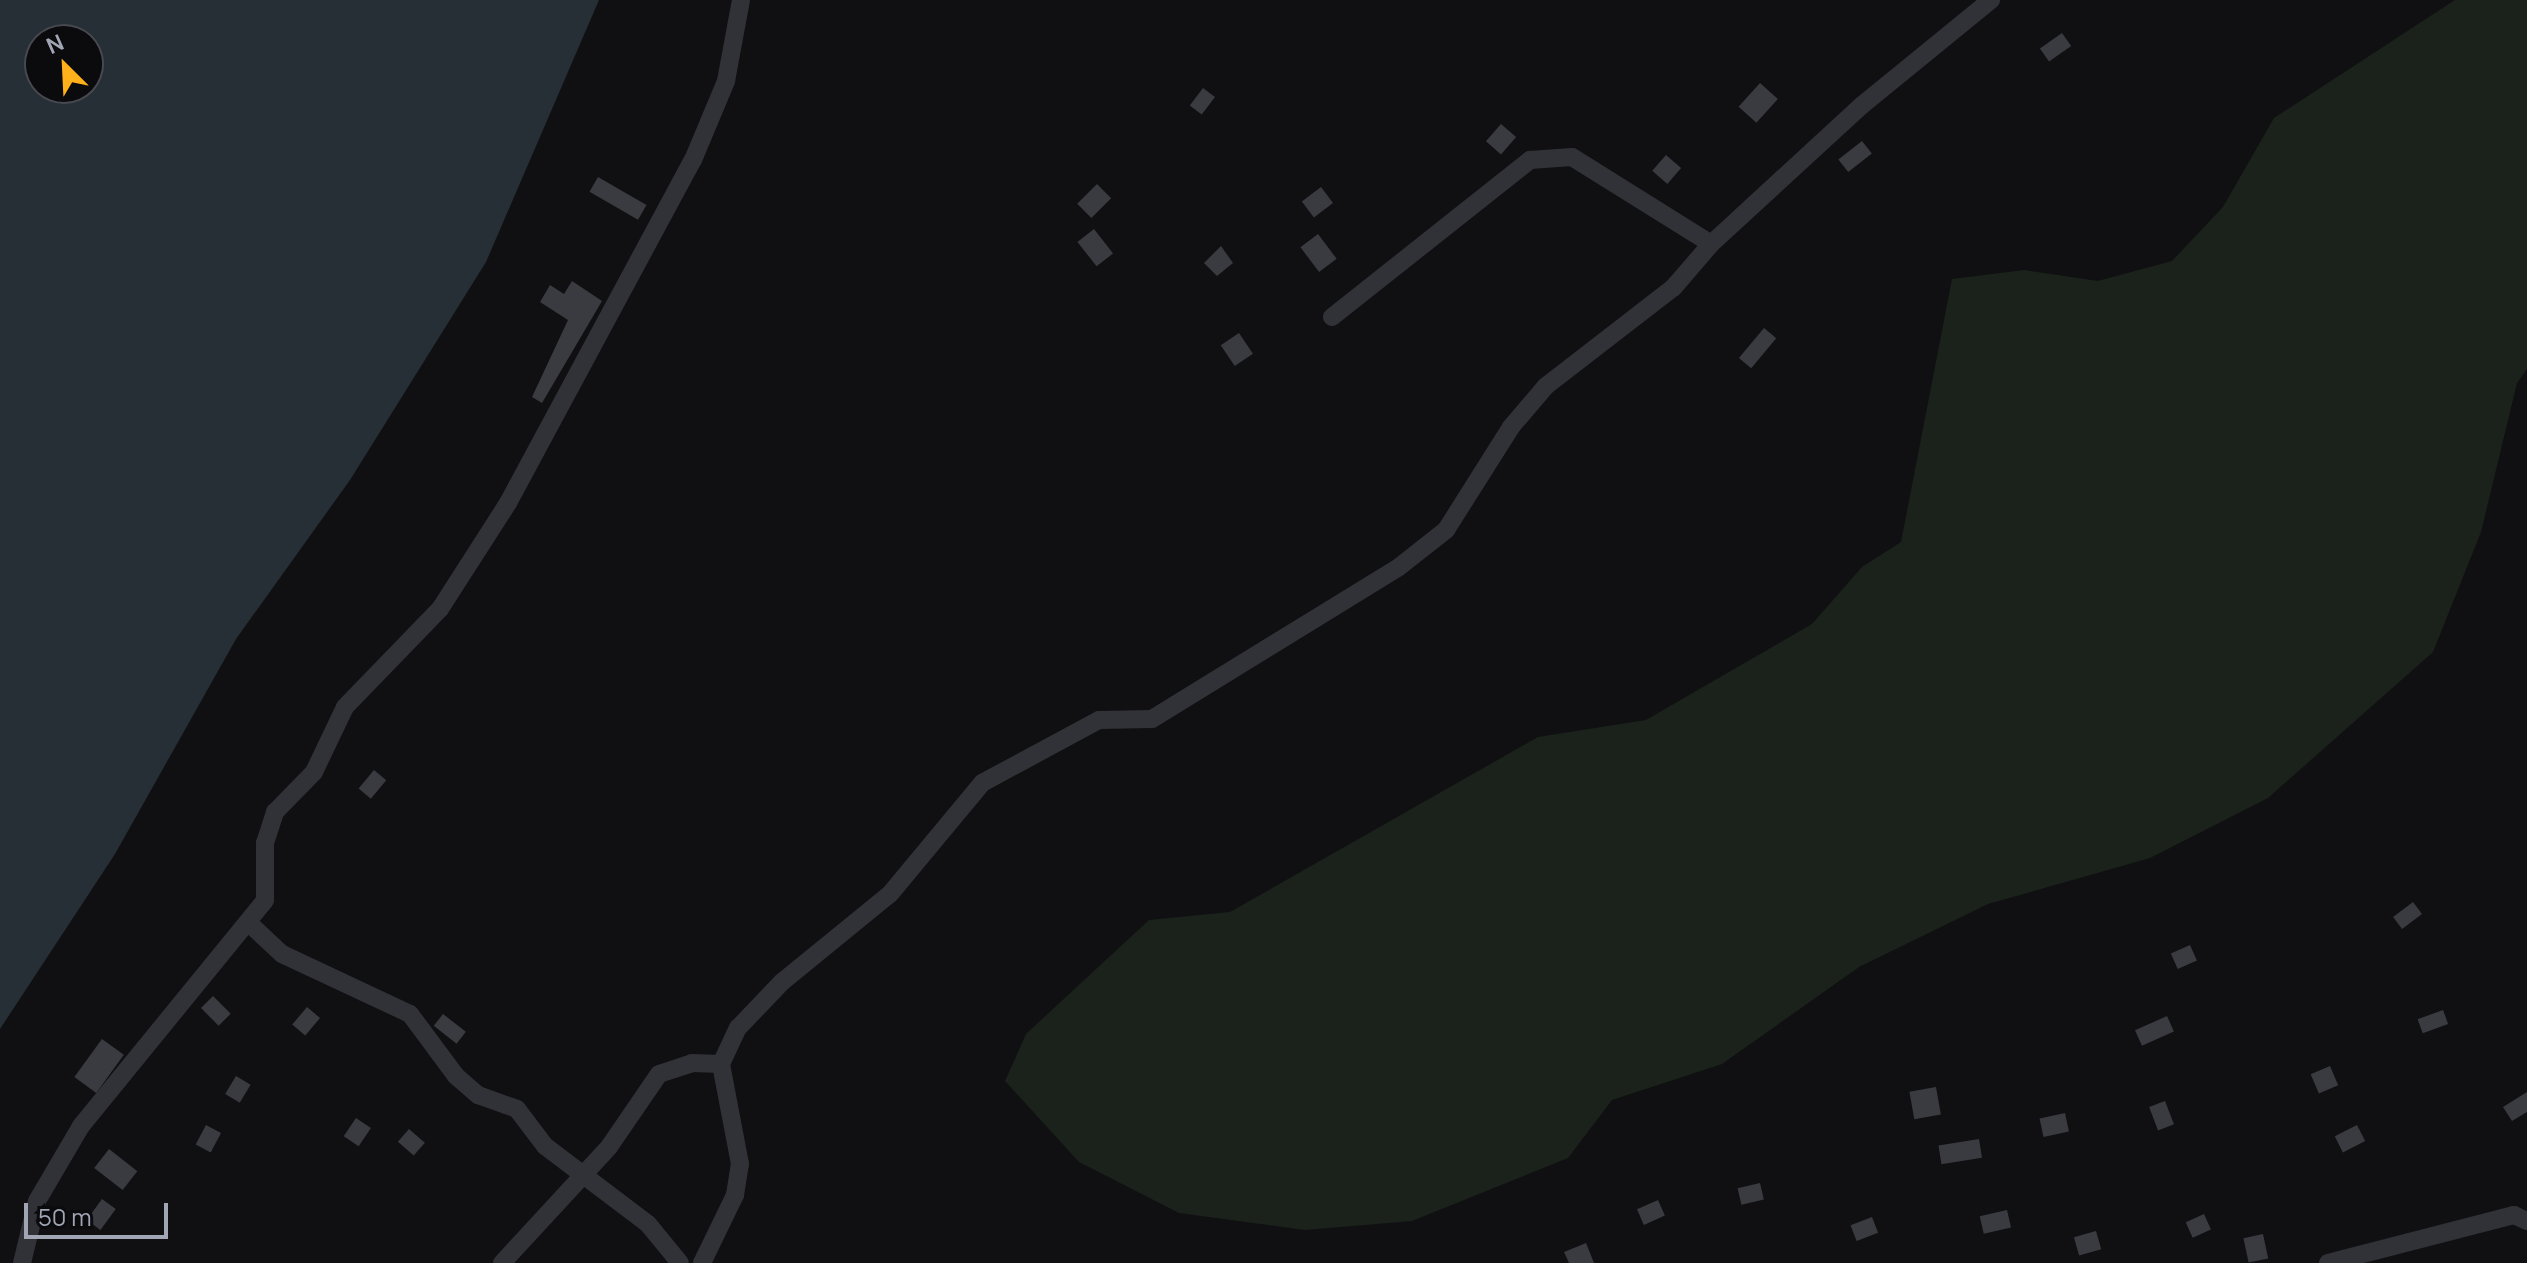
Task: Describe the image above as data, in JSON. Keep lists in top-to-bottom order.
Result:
{
  "scale_bar": "50 m",
  "north": "top left"
}
